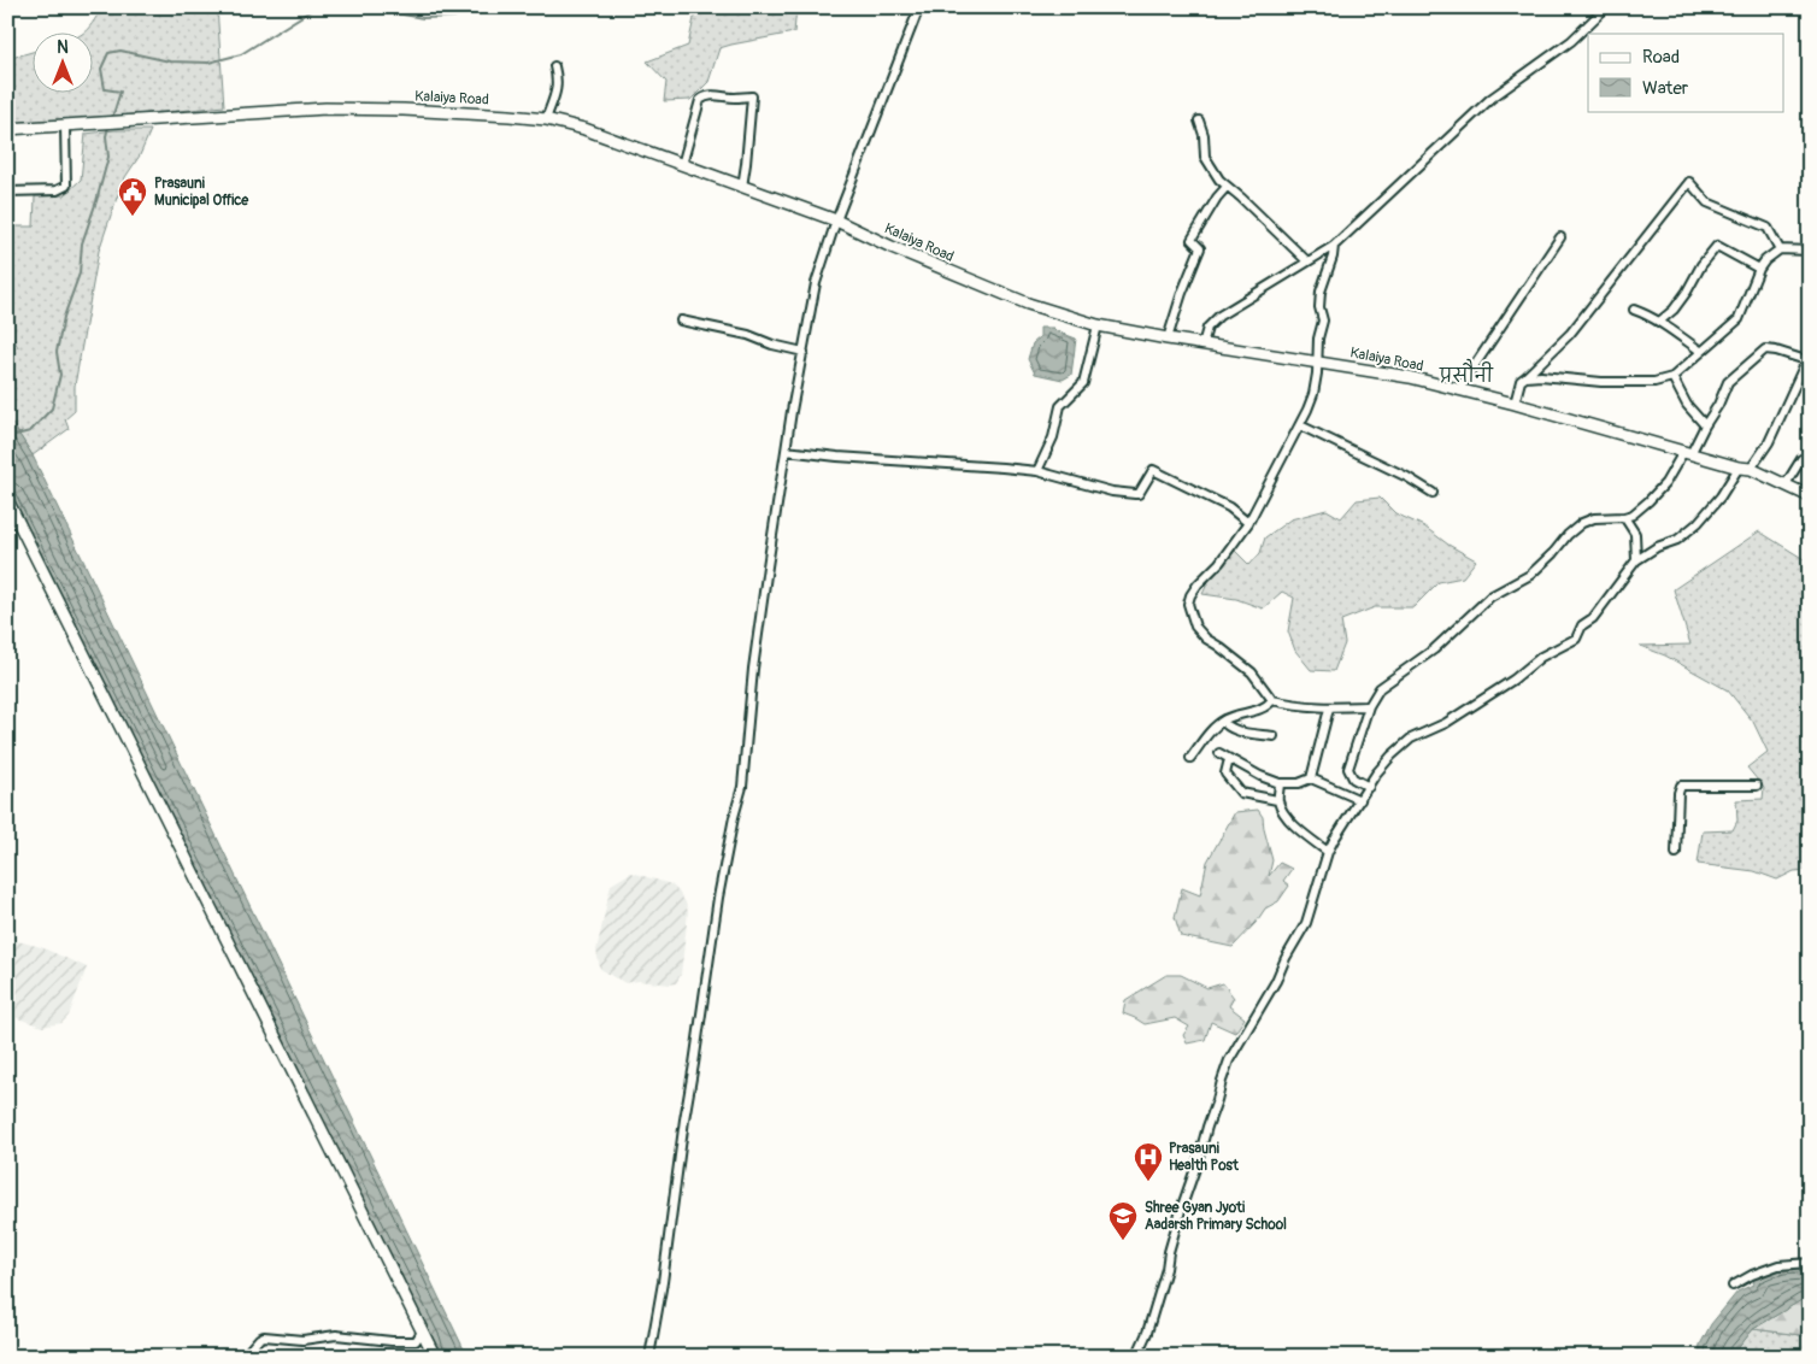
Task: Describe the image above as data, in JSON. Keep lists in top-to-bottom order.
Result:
{
  "streets": {
    "main road": ["Kalaiya Road"]
  },
  "districts": ["प्रसौनी"],
  "places": {
    "public building": ["Prasauni Municipal Office"],
    "hospital": ["Prasauni Health Post"],
    "school or university": ["Shree Gyan Jyoti Aadarsh Primary School"]
  },
  "legend": ["Road", "Water"],
  "north": "top"
}
